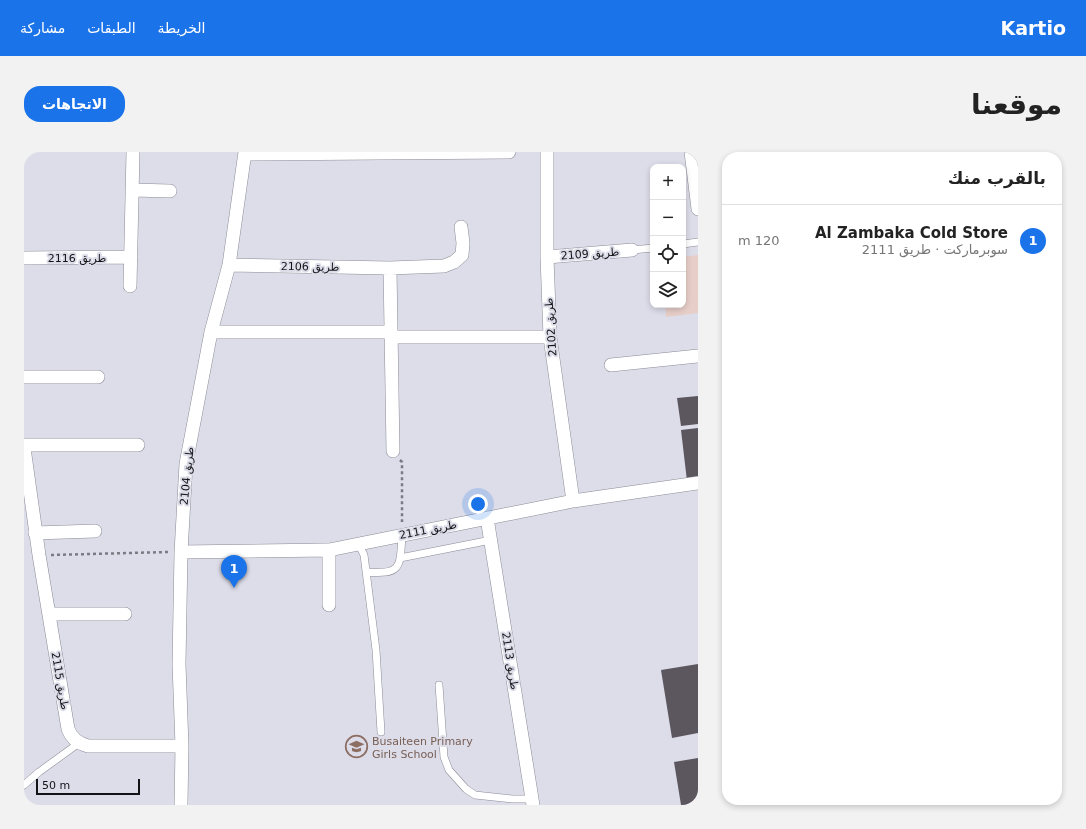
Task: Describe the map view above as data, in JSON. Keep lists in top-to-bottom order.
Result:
{
  "streets": {
    "street": [
      "طريق 2109",
      "طريق 2116",
      "طريق 2106",
      "طريق 2102",
      "طريق 2104",
      "طريق 2111",
      "طريق 2113",
      "طريق 2115"
    ]
  },
  "crossings": [
    ["طريق 2109", "طريق 2102"],
    ["طريق 2106", "طريق 2104"],
    ["طريق 2102", "طريق 2111"],
    ["طريق 2104", "طريق 2111"],
    ["طريق 2111", "طريق 2113"]
  ],
  "places": {
    "school or university": ["Busaiteen Primary Girls School"]
  },
  "scale_bar": "50 m",
  "page": {
    "header": "Kartio",
    "nav": ["الخريطة", "الطبقات", "مشاركة"],
    "buttons": "الاتجاهات",
    "title": "موقعنا",
    "heading": "بالقرب منك",
    "map_buttons": ["+", "−"],
    "list": [
      {
        "mark": "1",
        "name": "Al Zambaka Cold Store",
        "note": "سوبرماركت · طريق 2111",
        "value": "120 m"
      }
    ],
    "pins": "1",
    "scale": "50 m"
  }
}
